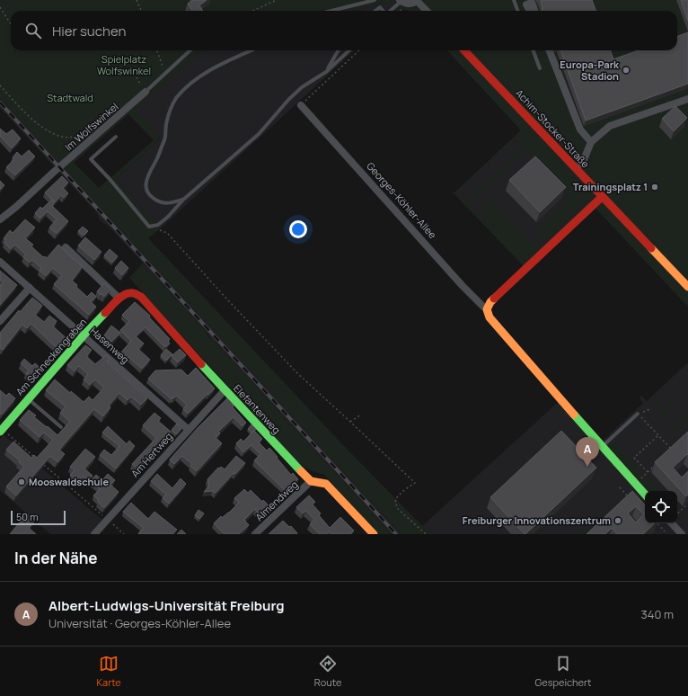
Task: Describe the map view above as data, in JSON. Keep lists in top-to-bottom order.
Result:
{
  "streets": {
    "street": [
      "Im Wolfswinkel",
      "Achim-Stocker-Straße",
      "Georges-Köhler-Allee",
      "Hasenweg",
      "Am Schneckengraben",
      "Elefantenweg",
      "Am Hertweg",
      "Almendweg"
    ]
  },
  "crossings": [
    ["Hasenweg", "Am Schneckengraben"],
    ["Hasenweg", "Am Hertweg"],
    ["Am Schneckengraben", "Elefantenweg"],
    ["Elefantenweg", "Am Hertweg"],
    ["Elefantenweg", "Almendweg"]
  ],
  "parks": ["Spielplatz Wolfswinkel", "Stadtwald"],
  "places": [
    "Europa-Park Stadion",
    "Trainingsplatz 1",
    "Mooswaldschule",
    "Freiburger Innovationszentrum"
  ],
  "scale_bar": "50 m",
  "page": {
    "search": "Hier suchen",
    "pins": "A",
    "scale": "50 m",
    "heading": "In der Nähe",
    "list": [
      {
        "mark": "A",
        "name": "Albert-Ludwigs-Universität Freiburg",
        "note": "Universität · Georges-Köhler-Allee",
        "value": "340 m"
      }
    ],
    "nav": ["Karte", "Route", "Gespeichert"]
  }
}
